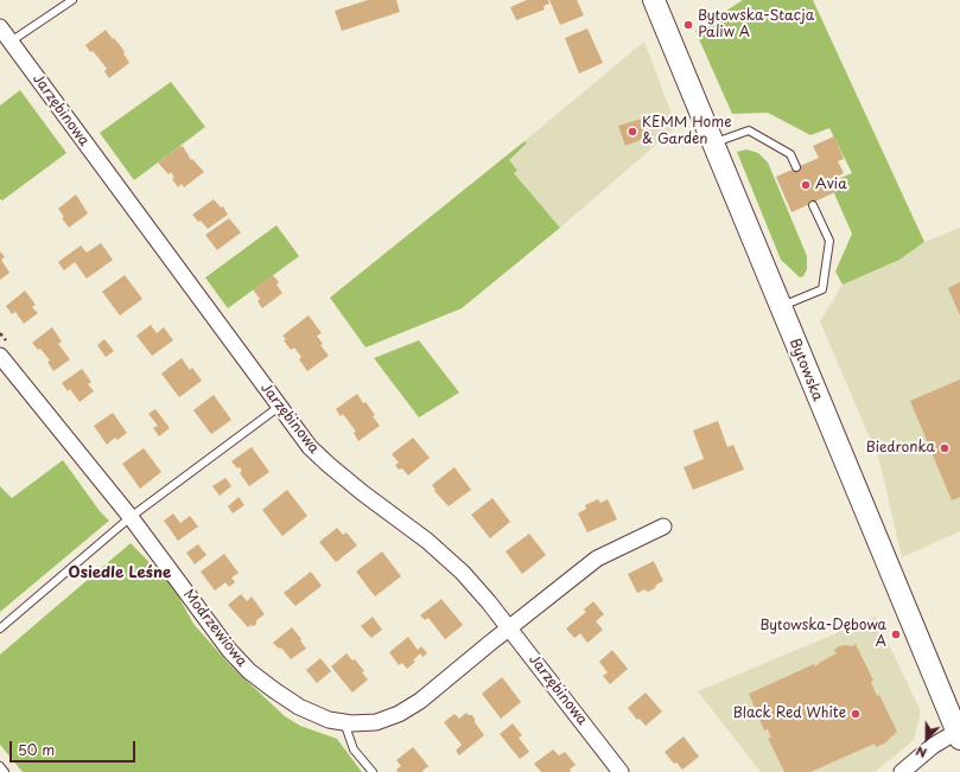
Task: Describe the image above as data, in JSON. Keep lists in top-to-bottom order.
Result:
{
  "streets": {
    "main road": ["Bytowska"],
    "street": ["Jarzębinowa", "Modrzewiowa"]
  },
  "crossings": [
    ["Jarzębinowa", "Modrzewiowa"]
  ],
  "districts": ["Osiedle Leśne"],
  "places": [
    "Bytowska-Stacja Paliw A",
    "KEMM Home & Garden",
    "Avia",
    "Biedronka",
    "Bytowska-Dębowa A",
    "Black Red White"
  ],
  "scale_bar": "50 m",
  "north": "bottom"
}
